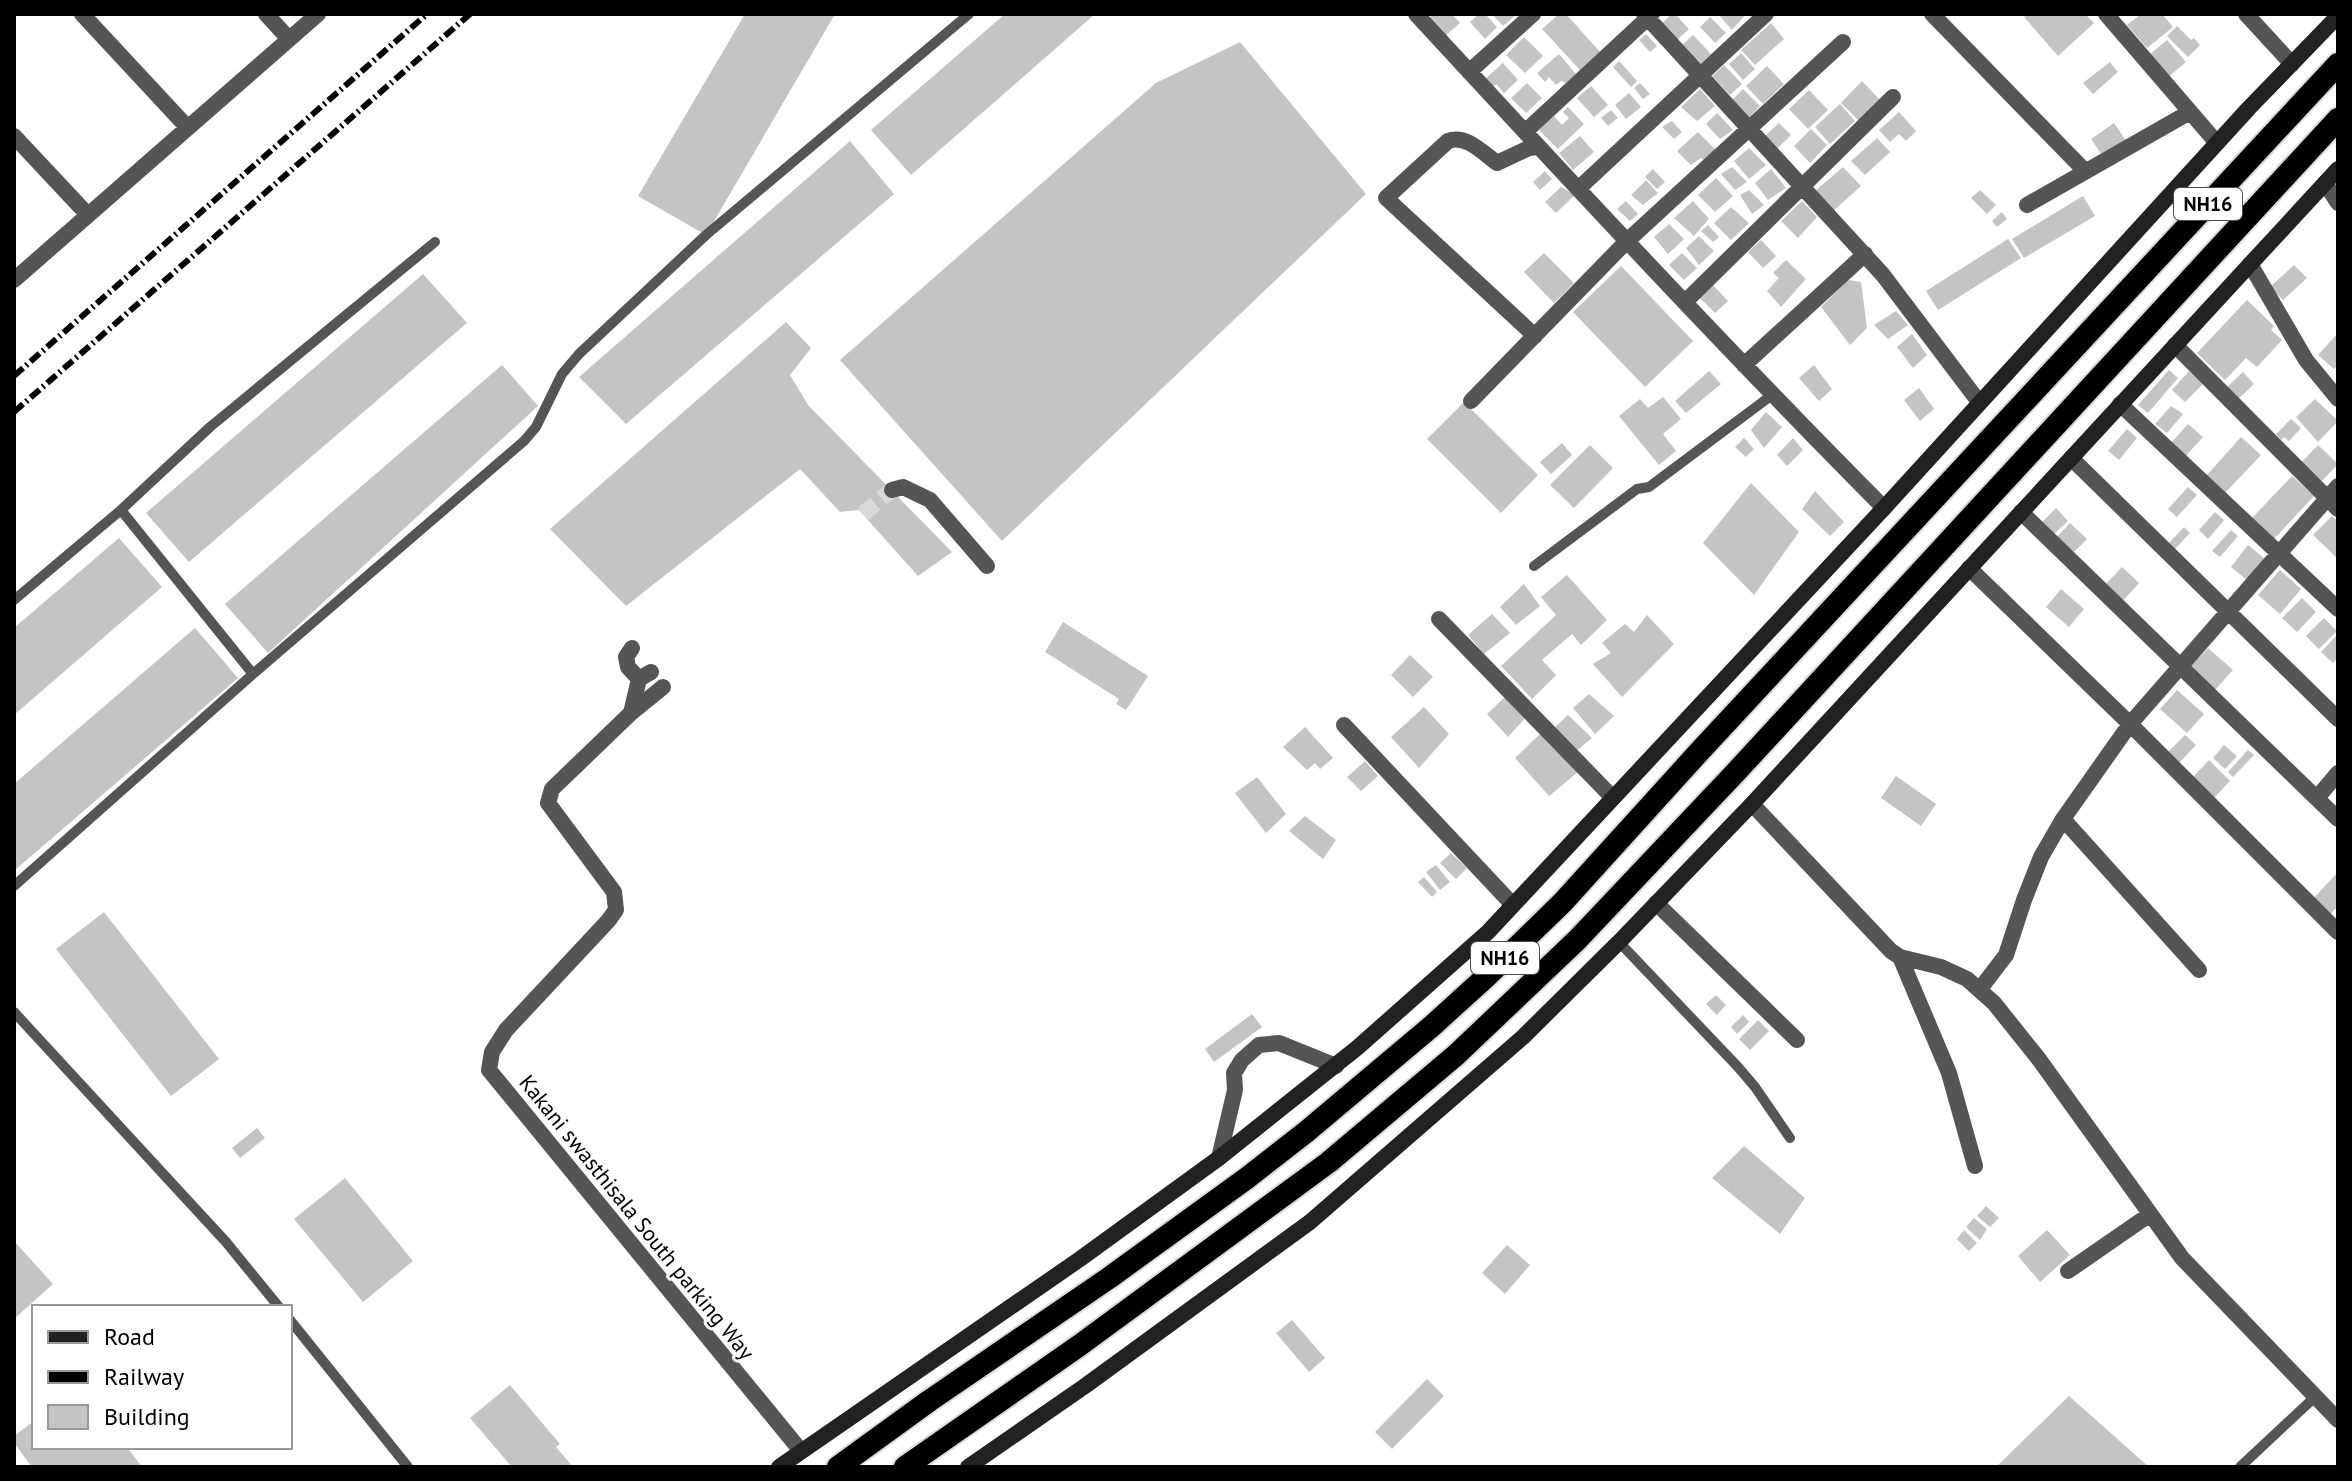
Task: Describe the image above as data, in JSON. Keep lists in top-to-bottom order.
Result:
{
  "streets": {
    "highway": ["NH16"],
    "street": ["Kakani swasthisala South parking Way"]
  },
  "legend": ["Road", "Railway", "Building"]
}
